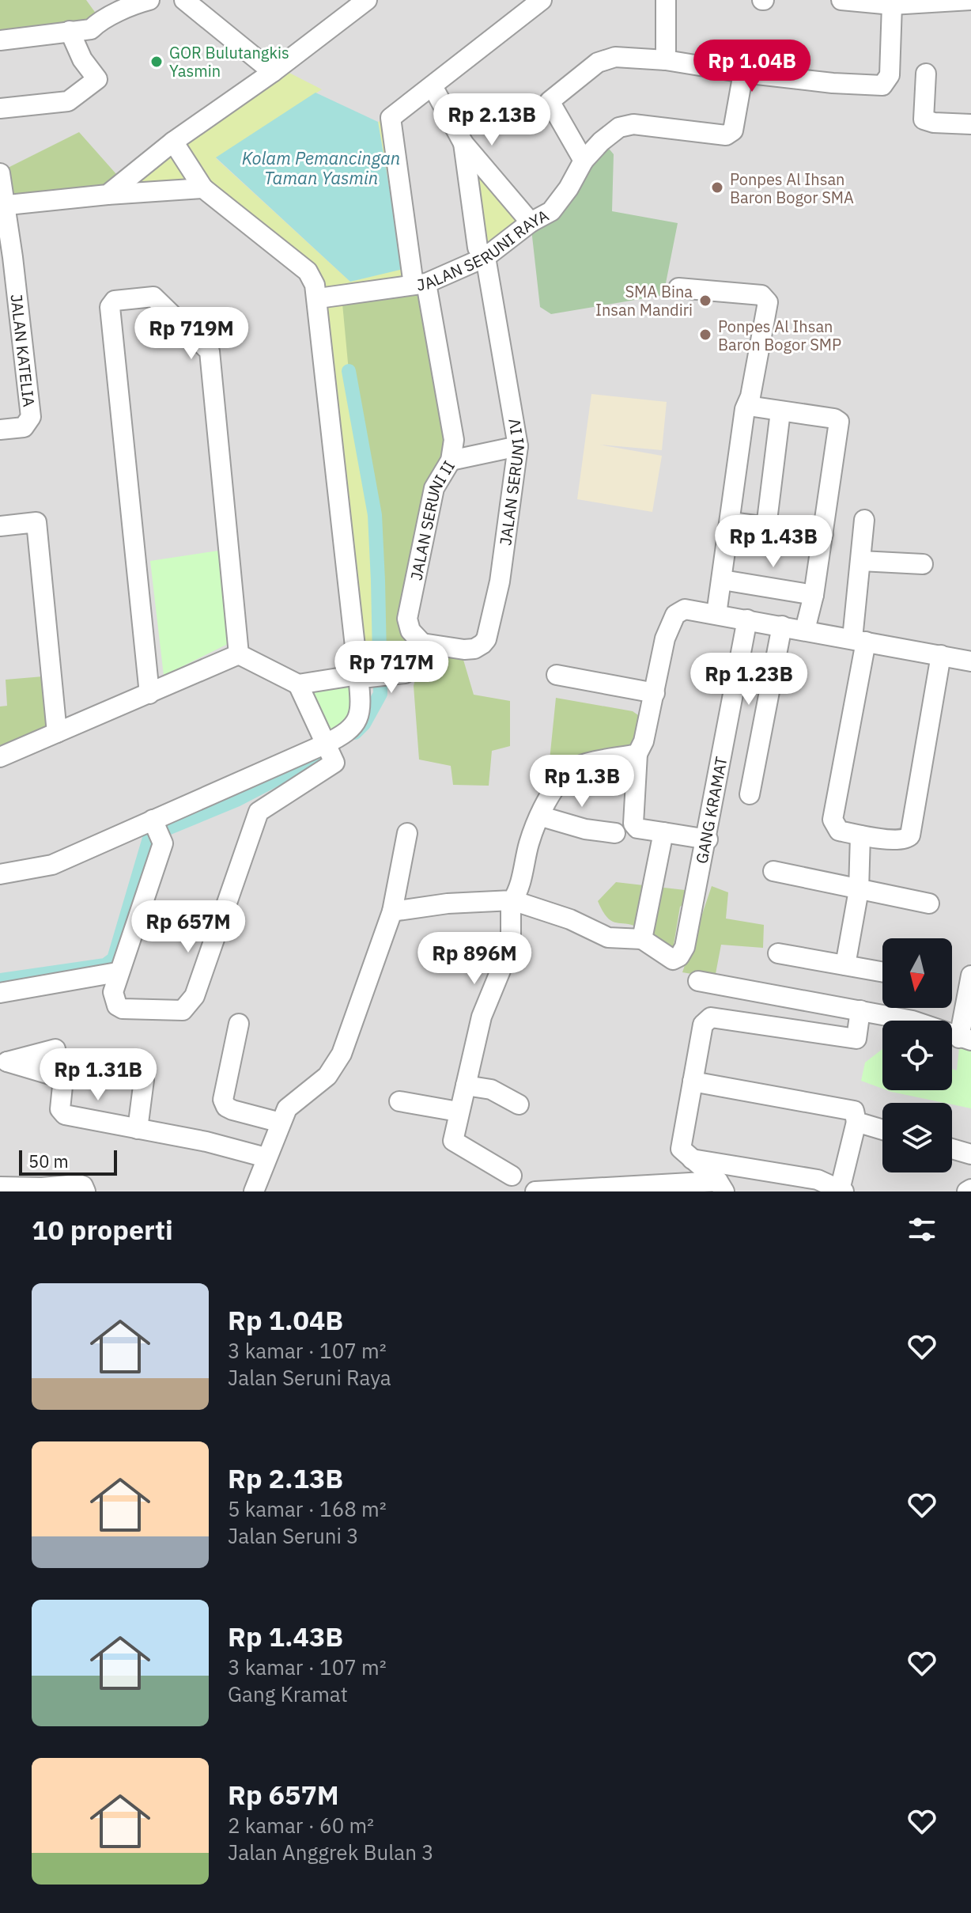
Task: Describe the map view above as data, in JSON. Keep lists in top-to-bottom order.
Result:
{
  "streets": {
    "street": [
      "JALAN SERUNI RAYA",
      "JALAN KATELIA",
      "JALAN SERUNI IV",
      "JALAN SERUNI II",
      "GANG KRAMAT"
    ]
  },
  "crossings": [
    ["JALAN SERUNI RAYA", "JALAN SERUNI IV"],
    ["JALAN SERUNI RAYA", "JALAN SERUNI II"],
    ["JALAN SERUNI IV", "JALAN SERUNI II"]
  ],
  "water": ["Kolam Pemancingan Taman Yasmin"],
  "places": [
    "GOR Bulutangkis Yasmin",
    "Ponpes Al Ihsan Baron Bogor SMA",
    "SMA Bina Insan Mandiri",
    "Ponpes Al Ihsan Baron Bogor SMP"
  ],
  "scale_bar": "50 m",
  "north": "bottom",
  "page": {
    "price": [
      "Rp 1.04B",
      "Rp 2.13B",
      "Rp 719M",
      "Rp 1.43B",
      "Rp 717M",
      "Rp 1.23B",
      "Rp 1.3B",
      "Rp 657M",
      "Rp 896M",
      "Rp 1.31B"
    ],
    "scale": "50 m",
    "heading": "10 properti",
    "list": [
      {
        "name": "Rp 1.04B",
        "note": "3 kamar · 107 m² · Jalan Seruni Raya"
      },
      {
        "name": "Rp 2.13B",
        "note": "5 kamar · 168 m² · Jalan Seruni 3"
      },
      {
        "name": "Rp 1.43B",
        "note": "3 kamar · 107 m² · Gang Kramat"
      },
      {
        "name": "Rp 657M",
        "note": "2 kamar · 60 m² · Jalan Anggrek Bulan 3"
      }
    ]
  }
}
